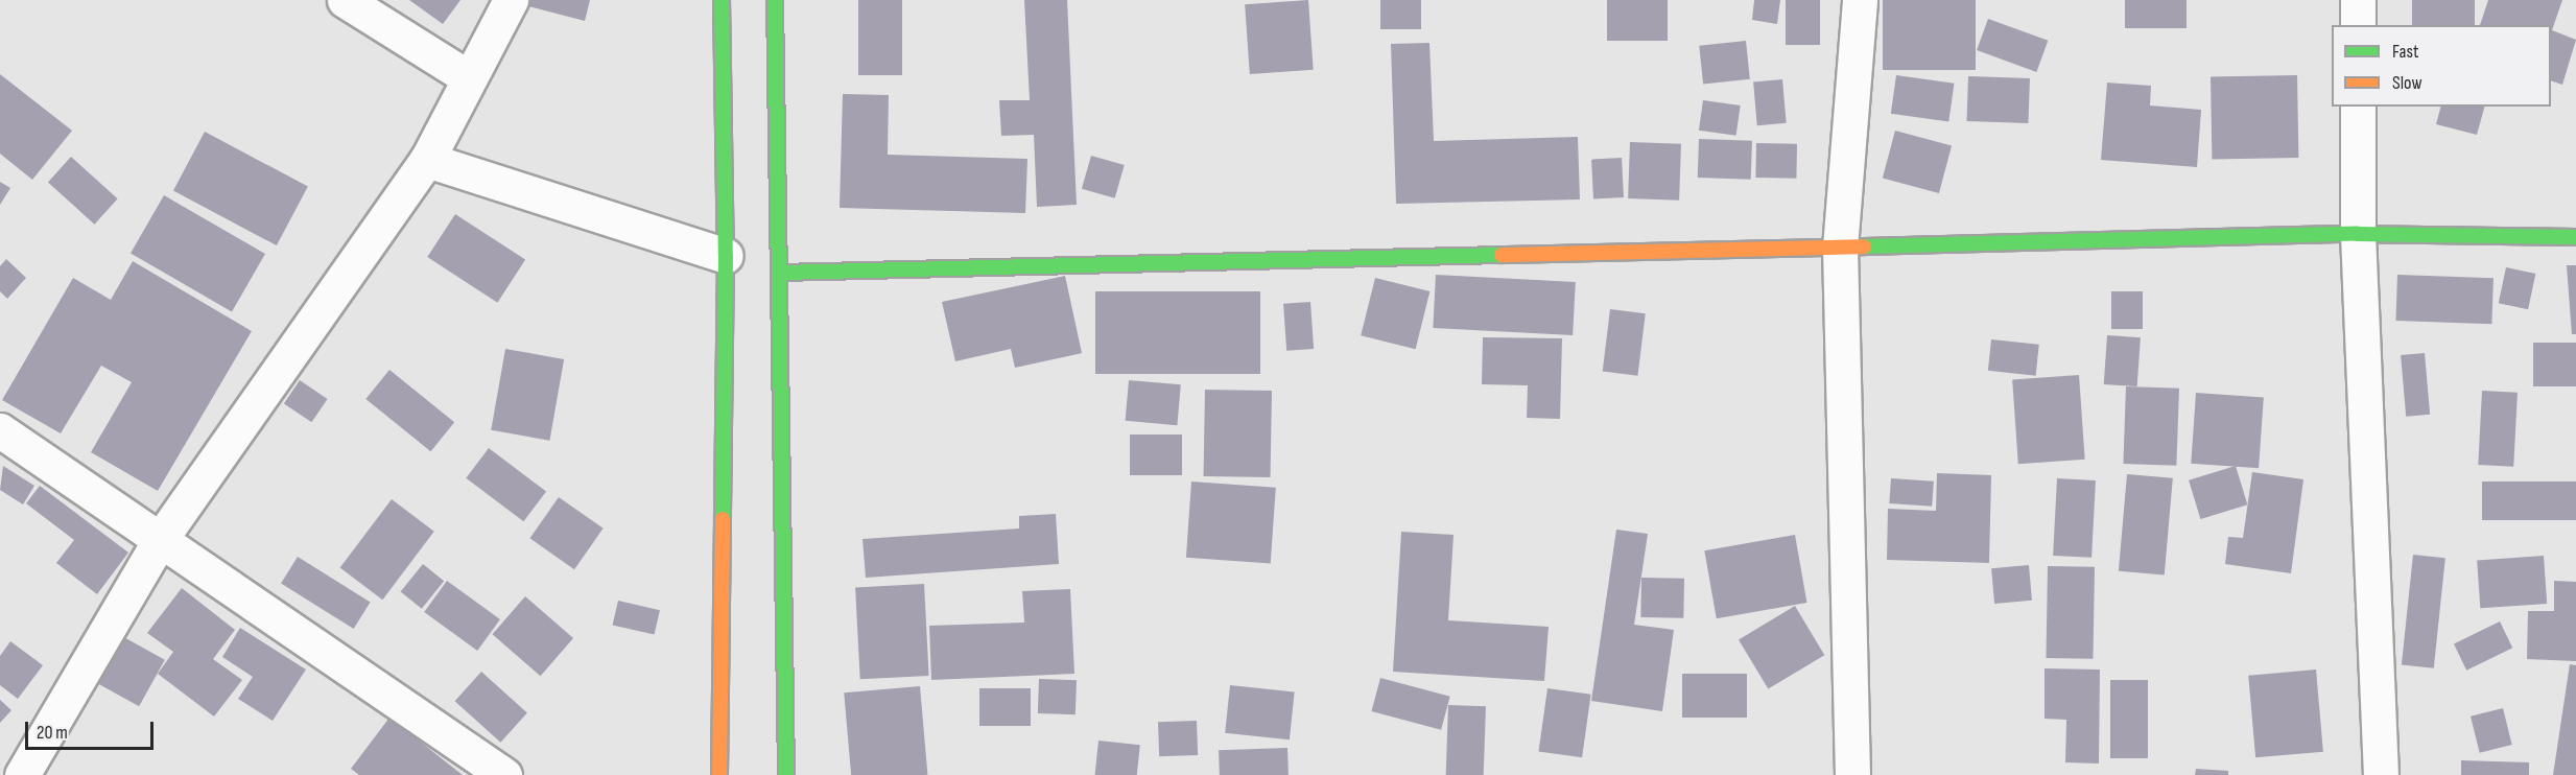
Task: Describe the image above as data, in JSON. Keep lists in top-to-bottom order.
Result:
{
  "legend": ["Fast", "Slow"],
  "scale_bar": "20 m"
}
